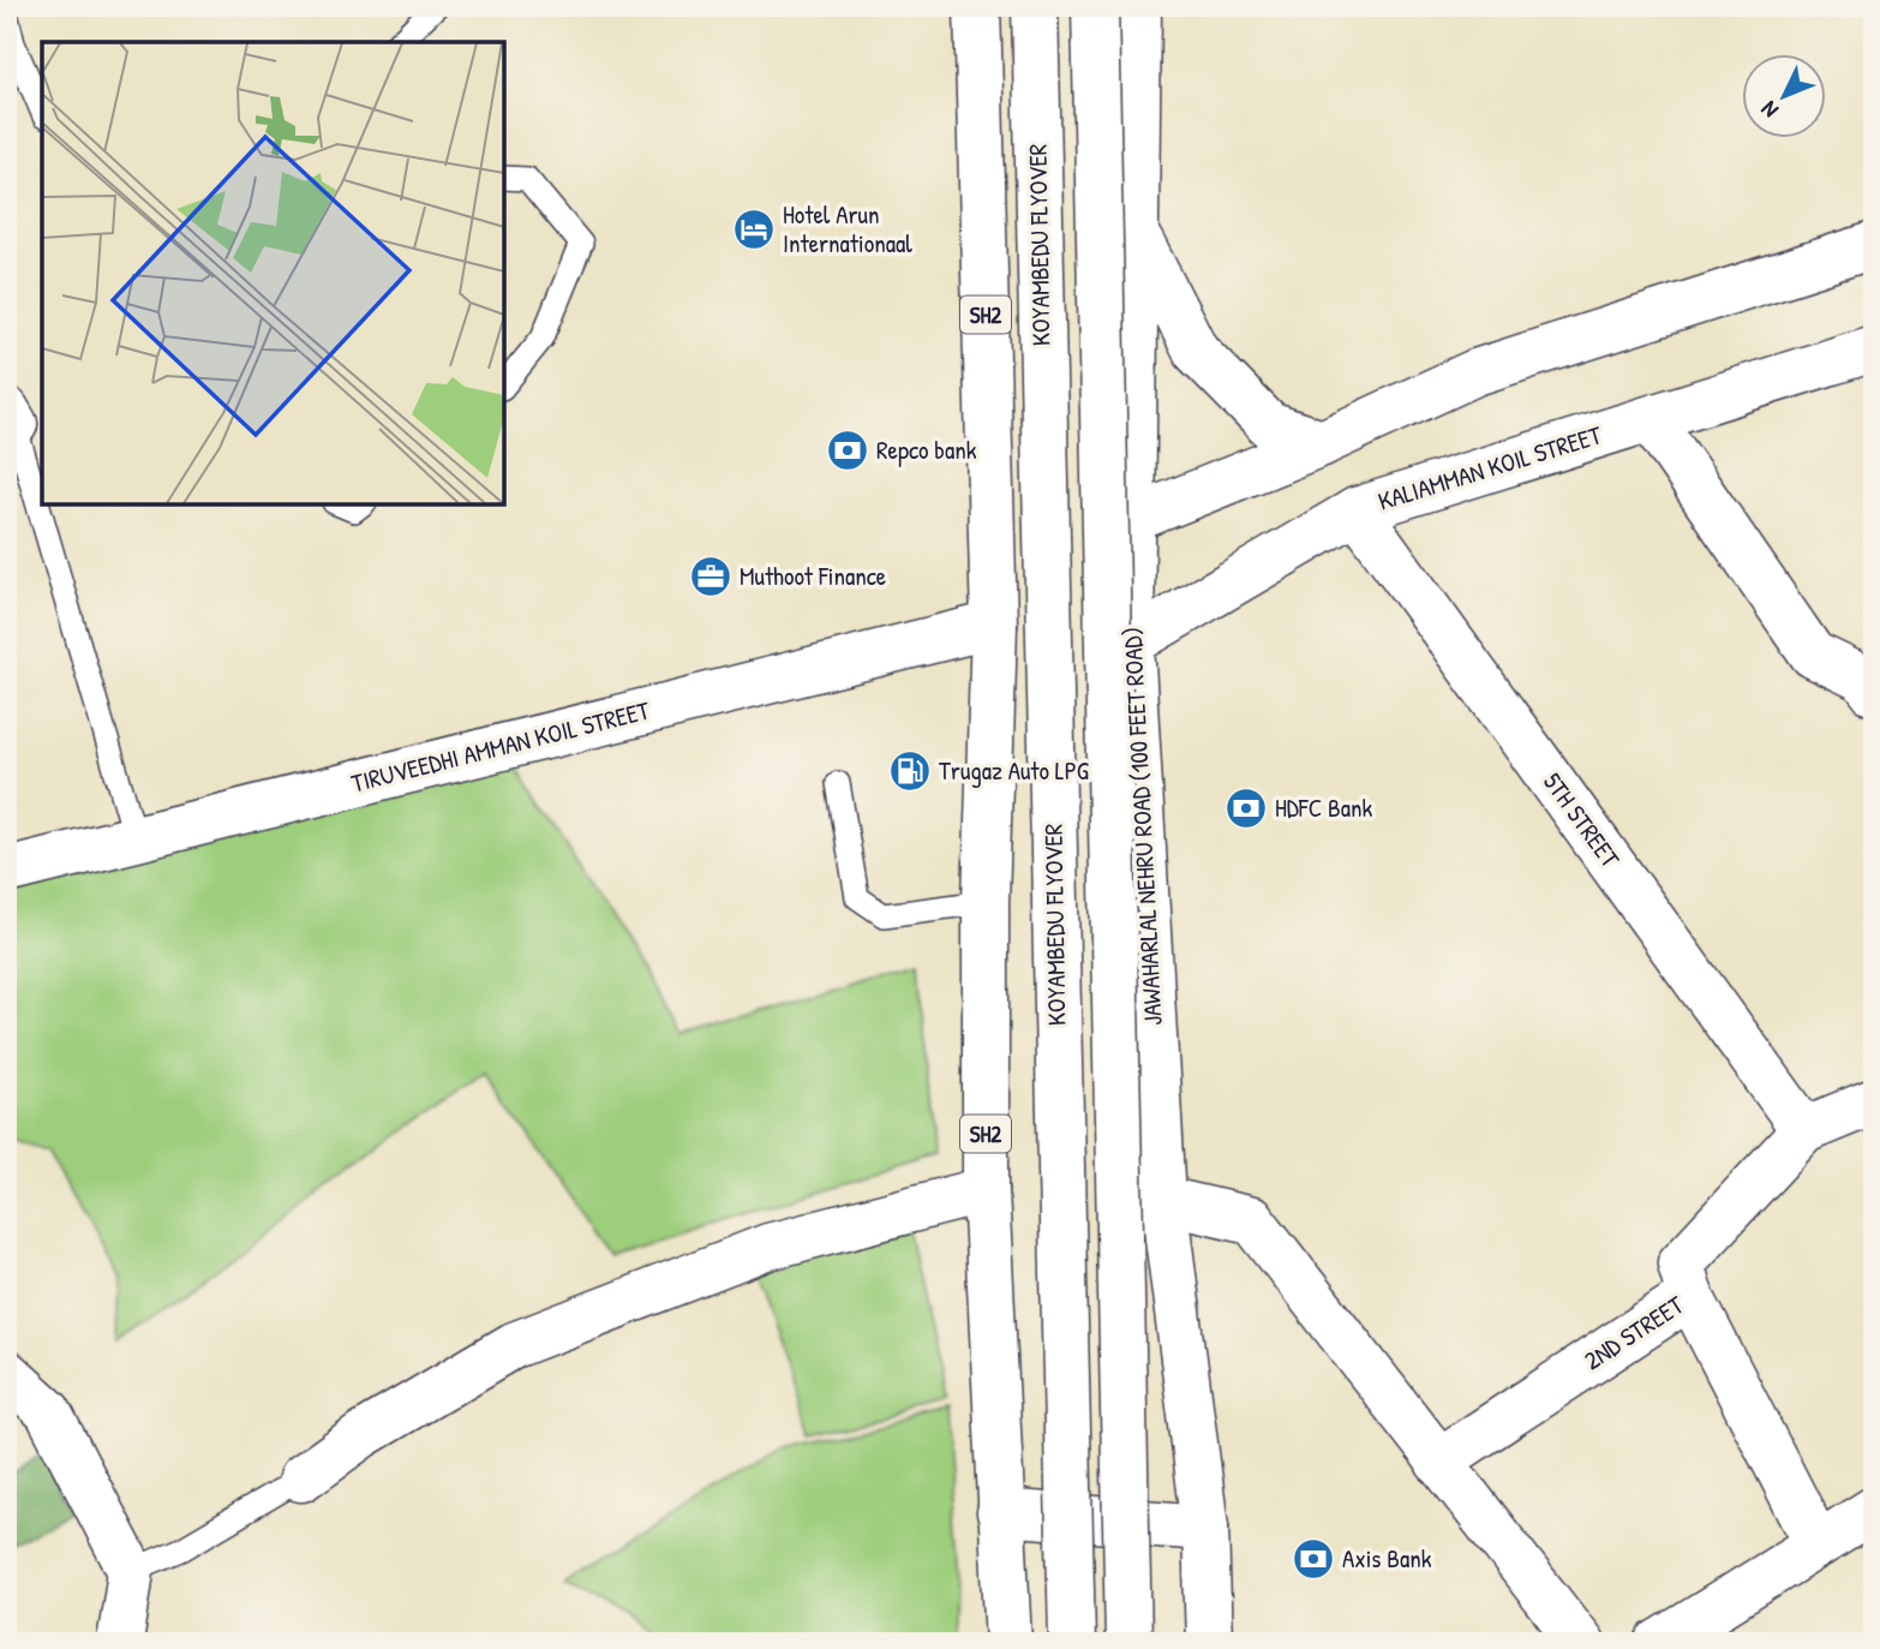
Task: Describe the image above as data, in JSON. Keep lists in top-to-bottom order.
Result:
{
  "streets": {
    "main road": [
      "KOYAMBEDU FLYOVER",
      "SH2",
      "KALIAMMAN KOIL STREET",
      "TIRUVEEDHI AMMAN KOIL STREET",
      "5TH STREET",
      "JAWAHARLAL NEHRU ROAD (100 FEET ROAD)",
      "2ND STREET"
    ]
  },
  "crossings": [
    ["SH2", "TIRUVEEDHI AMMAN KOIL STREET"],
    ["KALIAMMAN KOIL STREET", "5TH STREET"],
    ["KALIAMMAN KOIL STREET", "JAWAHARLAL NEHRU ROAD (100 FEET ROAD)"],
    ["5TH STREET", "2ND STREET"]
  ],
  "places": {
    "hotel": ["Hotel Arun Internationaal"],
    "bank": ["Repco bank", "HDFC Bank", "Axis Bank"],
    "office": ["Muthoot Finance"],
    "fuel station": ["Trugaz Auto LPG"]
  },
  "north": "bottom left"
}
